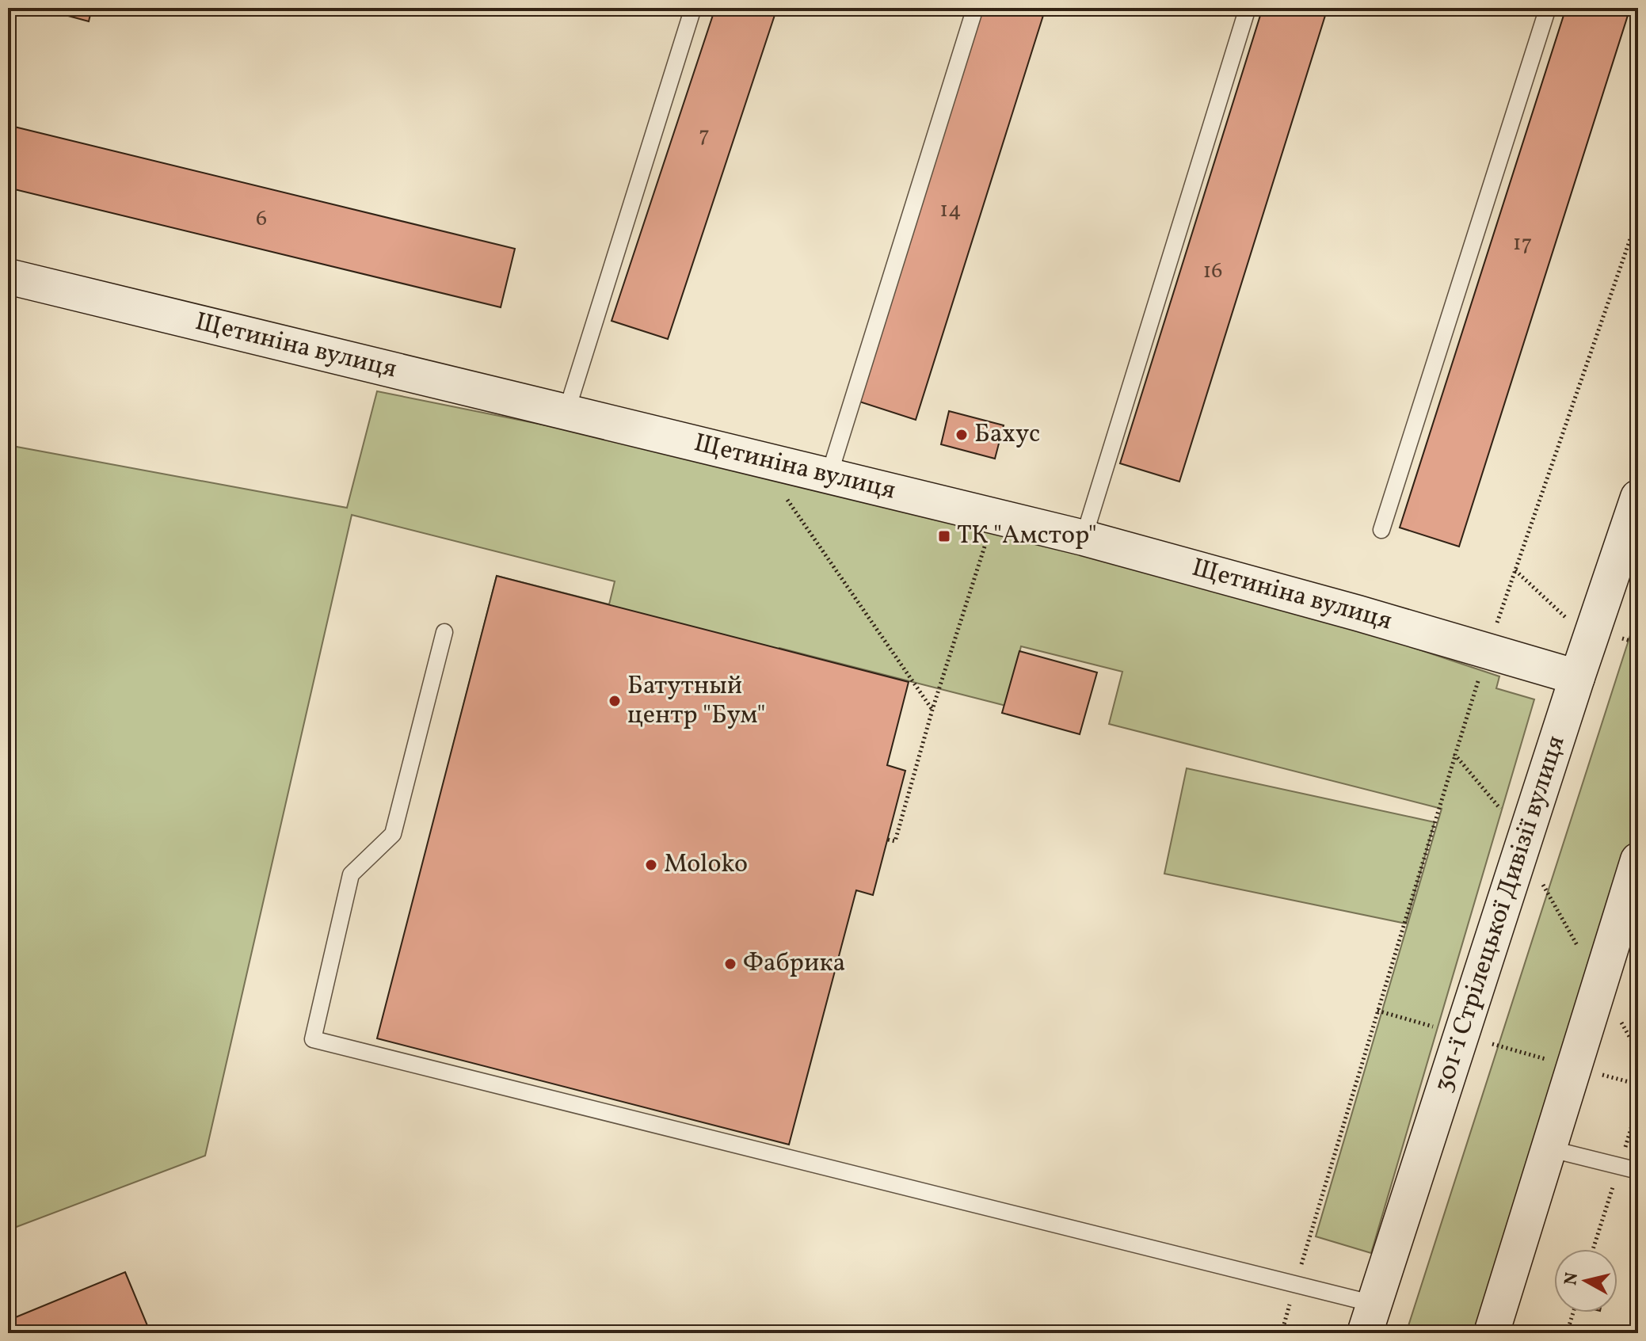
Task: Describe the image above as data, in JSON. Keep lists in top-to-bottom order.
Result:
{
  "streets": {
    "street": ["Щетиніна вулиця", "301-ї Стрілецької Дивізії вулиця"]
  },
  "crossings": [
    ["Щетиніна вулиця", "301-ї Стрілецької Дивізії вулиця"]
  ],
  "places": {
    "other": [
      "Бахус",
      "Батутный центр \"Бум\"",
      "Moloko",
      "Фабрика"
    ],
    "transit": ["ТК \"Амстор\""]
  },
  "house_numbers": [
    "7",
    "14",
    "6",
    "17",
    "16"
  ],
  "north": "left"
}
